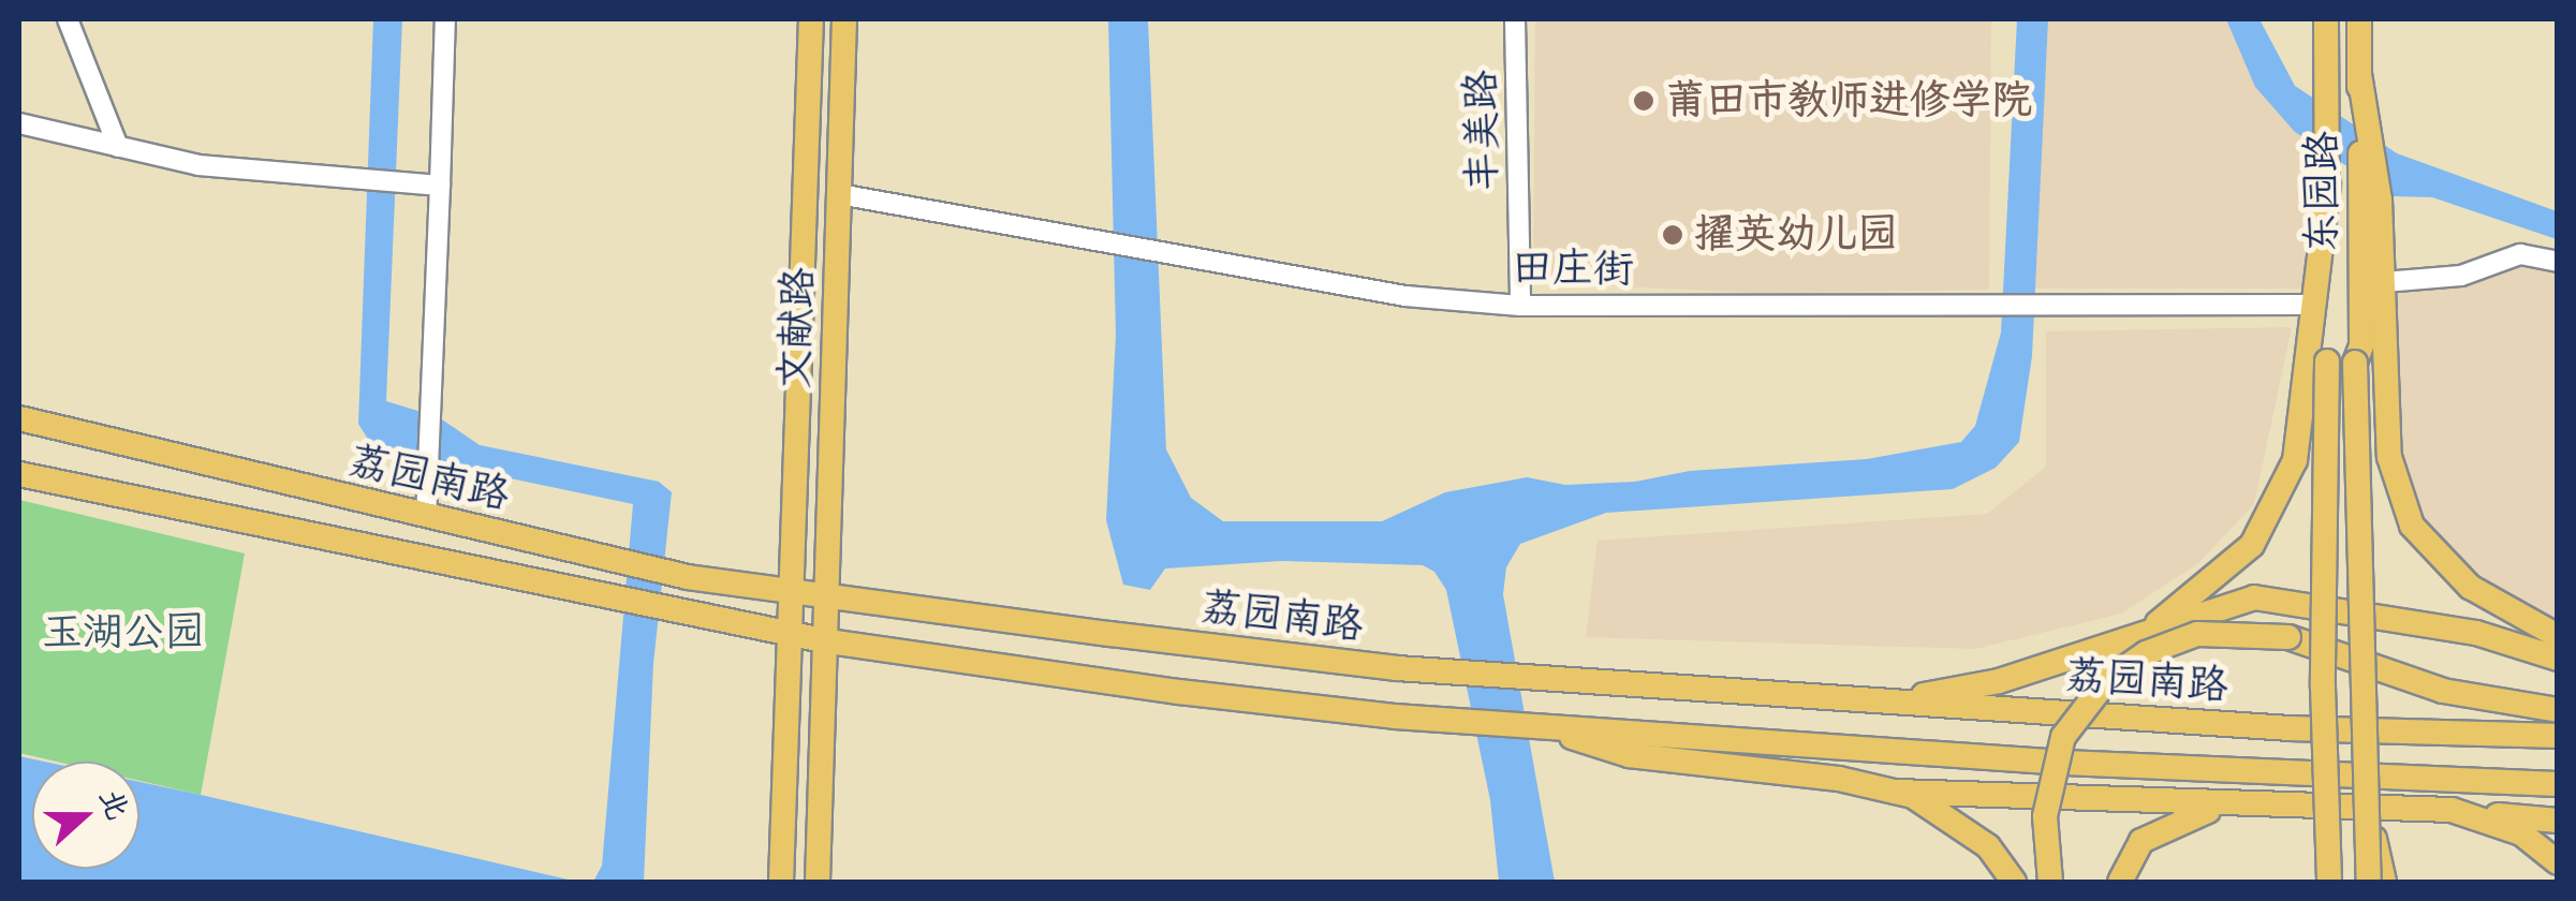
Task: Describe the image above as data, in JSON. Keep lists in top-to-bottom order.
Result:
{
  "streets": {
    "main road": ["东园路", "文献路", "荔园南路"],
    "street": ["丰美路", "田庄街"]
  },
  "crossings": [
    ["丰美路", "田庄街"],
    ["田庄街", "文献路"],
    ["文献路", "荔园南路"]
  ],
  "parks": ["玉湖公园"],
  "places": ["莆田市教师进修学院", "擢英幼儿园"],
  "north": "right"
}
